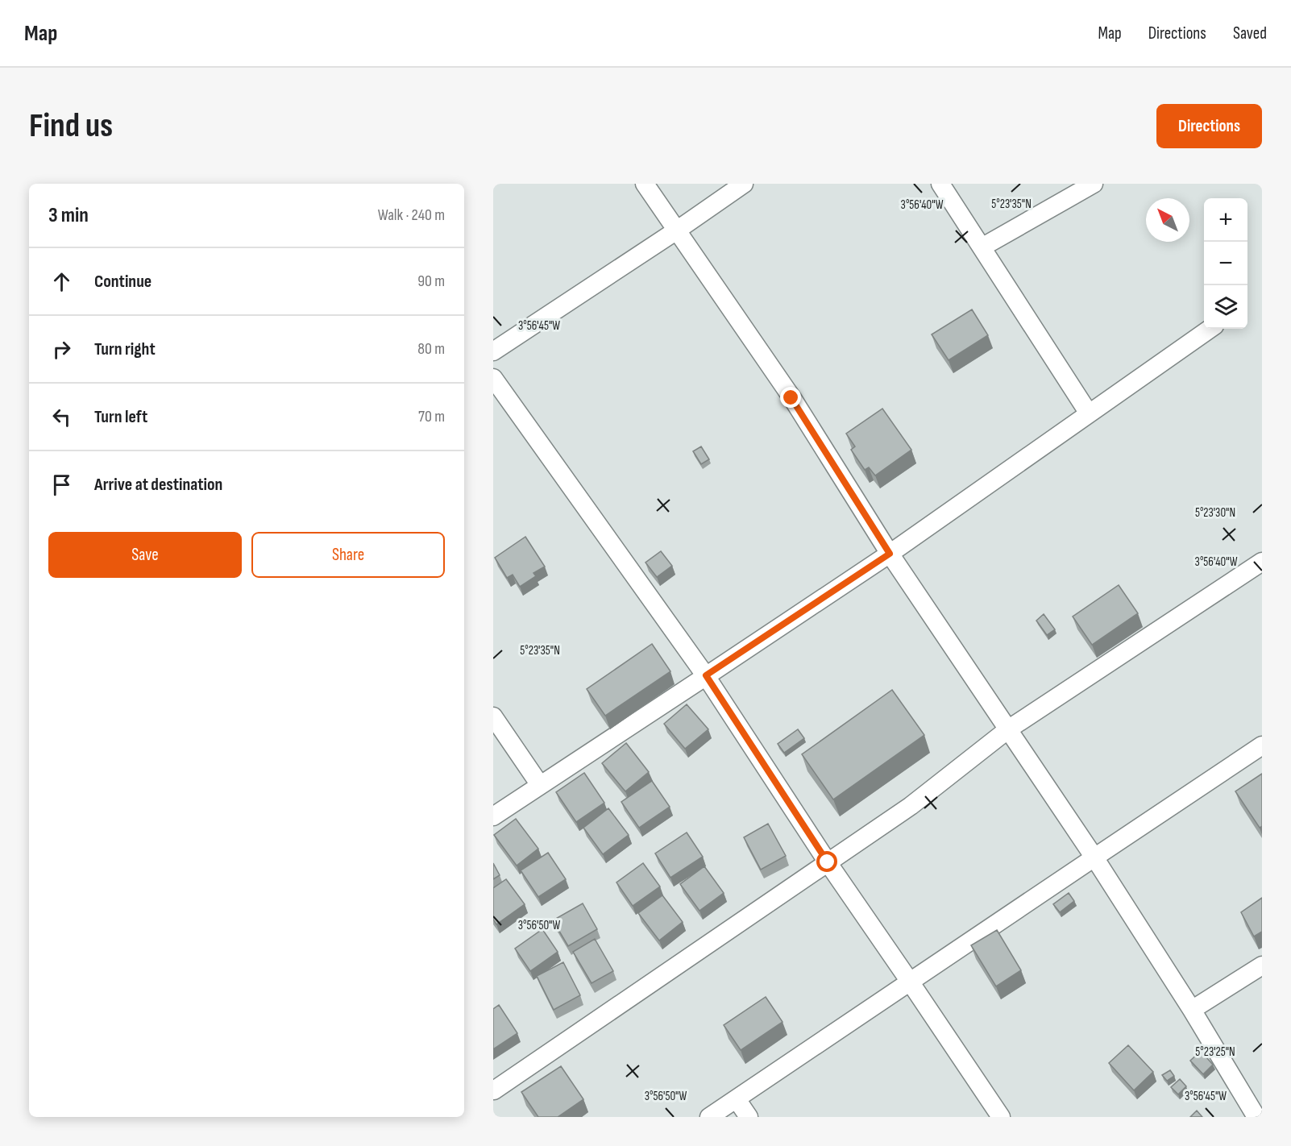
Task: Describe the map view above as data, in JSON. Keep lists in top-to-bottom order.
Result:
{
  "north": "top left",
  "page": {
    "header": "Map",
    "nav": ["Map", "Directions", "Saved"],
    "buttons": [
      "Directions",
      ["Save", "Share"]
    ],
    "title": "Find us",
    "heading": ["3 min", "Walk · 240 m"],
    "map_buttons": ["+", "−"],
    "list": [
      ["Continue", "90 m"],
      ["Turn right", "80 m"],
      ["Turn left", "70 m"],
      "Arrive at destination"
    ]
  },
  "coordinates": [
    "5°23'35\"N",
    "3°56'40\"W",
    "3°56'45\"W",
    "5°23'30\"N",
    "3°56'50\"W",
    "5°23'25\"N"
  ]
}
